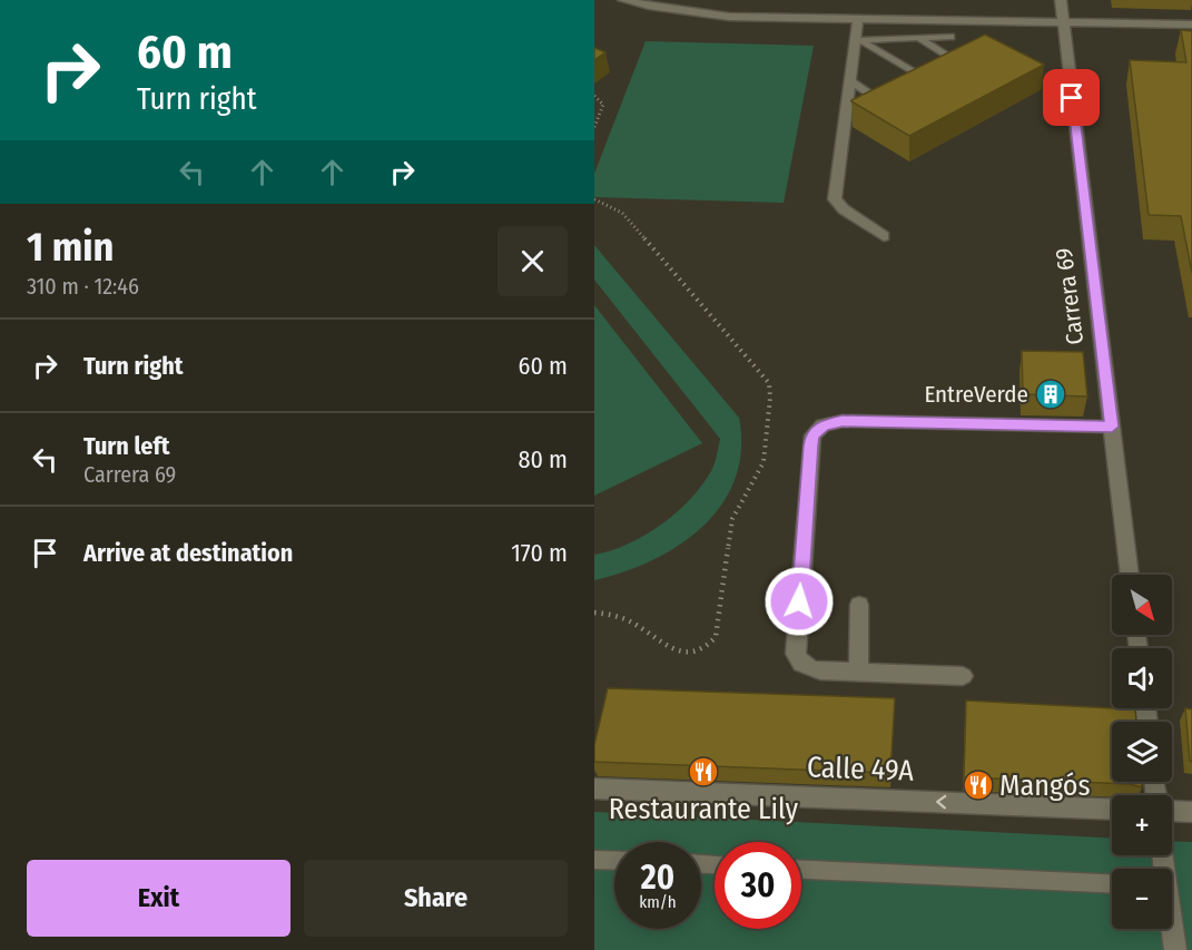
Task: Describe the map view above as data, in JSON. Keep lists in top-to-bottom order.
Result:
{
  "streets": {
    "street": ["Carrera 69", "Calle 49A"]
  },
  "one_way": ["Calle 49A"],
  "places": {
    "building": ["EntreVerde"],
    "restaurant": ["Restaurante Lily", "Mangós"]
  },
  "north": "bottom right",
  "page": {
    "turn": ["60 m", "Turn right"],
    "heading": ["1 min", "310 m · 12:46"],
    "list": [
      {
        "name": "Turn right",
        "value": "60 m"
      },
      {
        "name": "Turn left",
        "note": "Carrera 69",
        "value": "80 m"
      },
      {
        "name": "Arrive at destination",
        "value": "170 m"
      }
    ],
    "map_buttons": ["+", "−"],
    "speed": "20 km/h",
    "limit": "30",
    "buttons": ["Exit", "Share"]
  }
}
